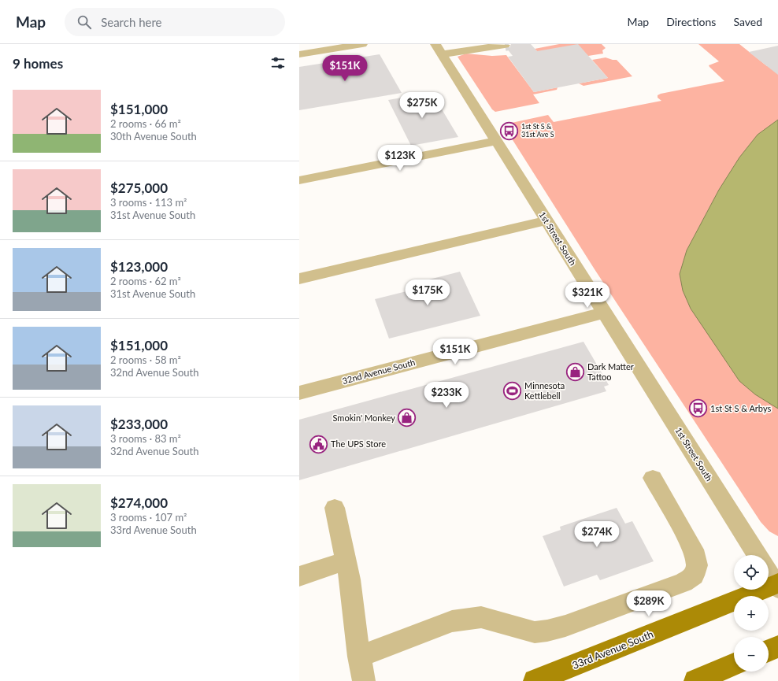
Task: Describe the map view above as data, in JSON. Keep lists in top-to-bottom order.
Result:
{
  "streets": {
    "main road": ["33rd Avenue South"],
    "street": ["1st Street South", "32nd Avenue South"]
  },
  "crossings": [
    ["1st Street South", "32nd Avenue South"]
  ],
  "places": {
    "bus stop": ["1st St S & 31st Ave S", "1st St S & Arbys"],
    "shop": ["Dark Matter Tattoo", "Smokin' Monkey"],
    "sports": ["Minnesota Kettlebell"],
    "public building": ["The UPS Store"]
  },
  "page": {
    "header": "Map",
    "search": "Search here",
    "nav": ["Map", "Directions", "Saved"],
    "heading": "9 homes",
    "price": [
      "$151K",
      "$275K",
      "$123K",
      "$175K",
      "$321K",
      "$151K",
      "$233K",
      "$274K",
      "$289K"
    ],
    "list": [
      {
        "name": "$151,000",
        "note": "2 rooms · 66 m² · 30th Avenue South"
      },
      {
        "name": "$275,000",
        "note": "3 rooms · 113 m² · 31st Avenue South"
      },
      {
        "name": "$123,000",
        "note": "2 rooms · 62 m² · 31st Avenue South"
      },
      {
        "name": "$151,000",
        "note": "2 rooms · 58 m² · 32nd Avenue South"
      },
      {
        "name": "$233,000",
        "note": "3 rooms · 83 m² · 32nd Avenue South"
      },
      {
        "name": "$274,000",
        "note": "3 rooms · 107 m² · 33rd Avenue South"
      }
    ],
    "map_buttons": ["+", "−"]
  }
}
